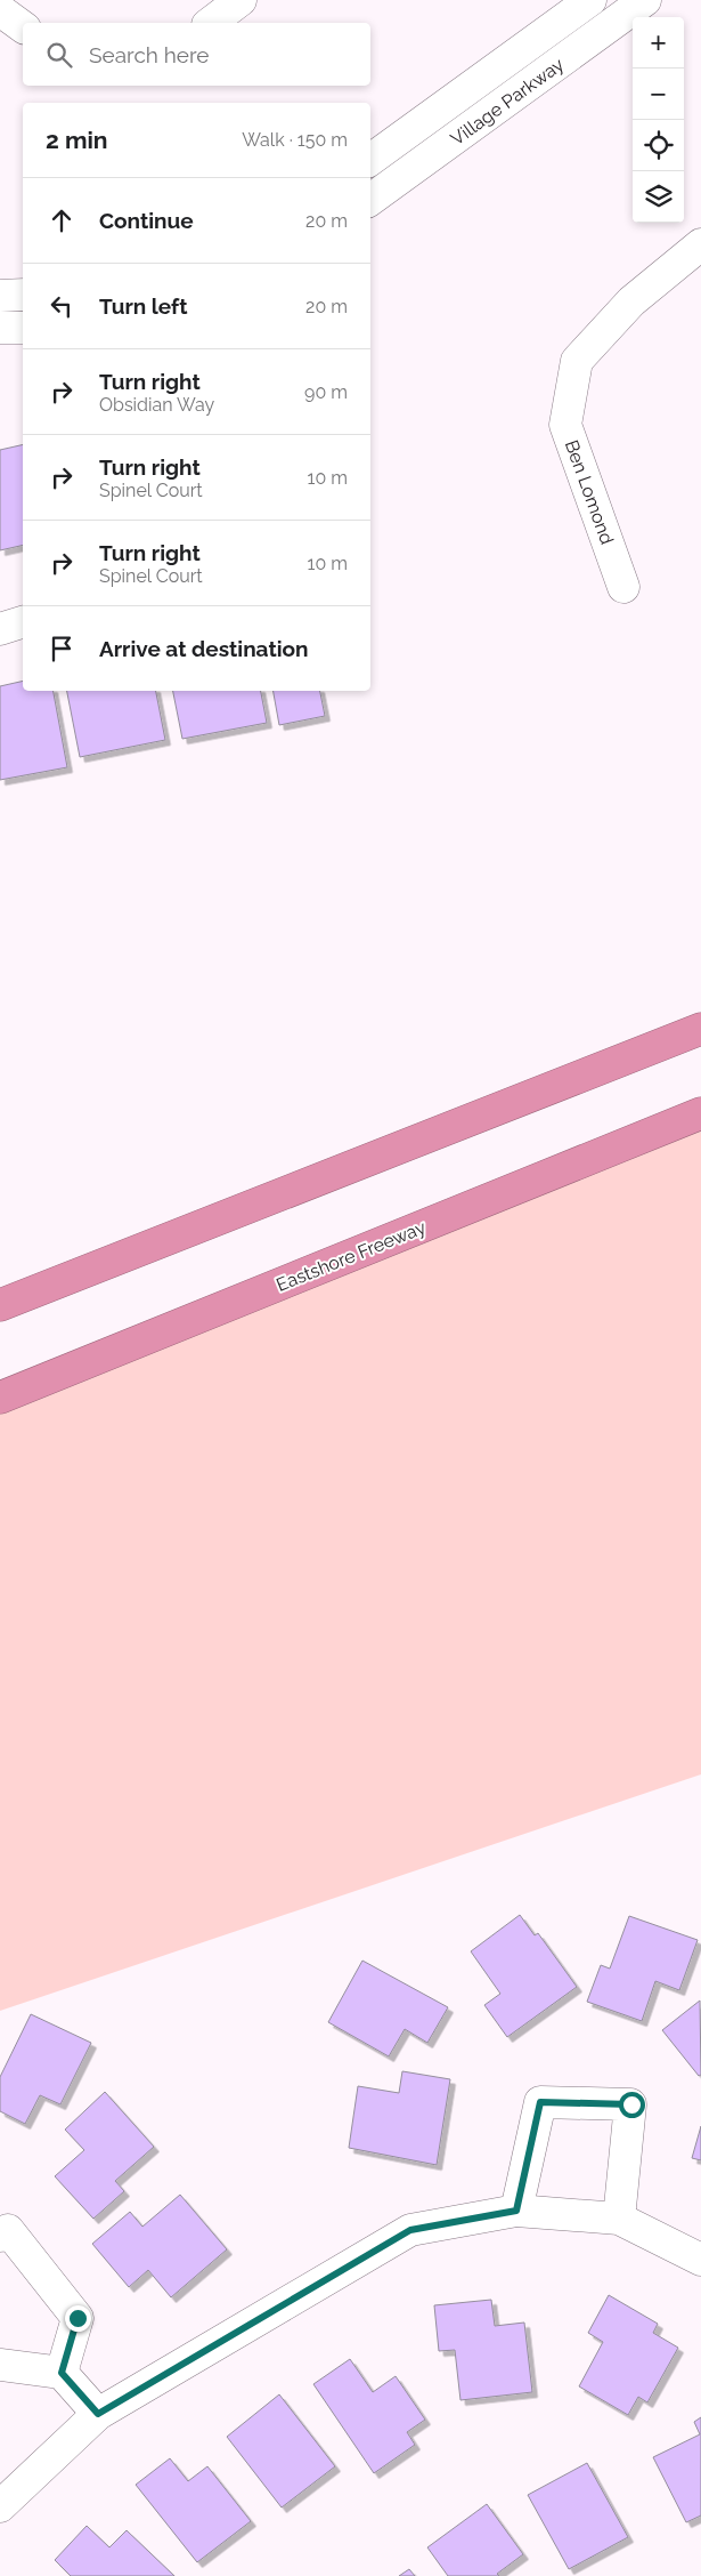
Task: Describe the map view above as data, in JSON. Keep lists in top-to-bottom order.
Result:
{
  "streets": {
    "highway": ["Eastshore Freeway"],
    "street": ["Village Parkway", "Ben Lomond"]
  },
  "page": {
    "map_buttons": ["+", "−"],
    "search": "Search here",
    "heading": ["2 min", "Walk · 150 m"],
    "list": [
      ["Continue", "20 m"],
      ["Turn left", "20 m"],
      ["Turn right", "Obsidian Way", "90 m"],
      ["Turn right", "Spinel Court", "10 m"],
      ["Turn right", "Spinel Court", "10 m"],
      "Arrive at destination"
    ]
  }
}
